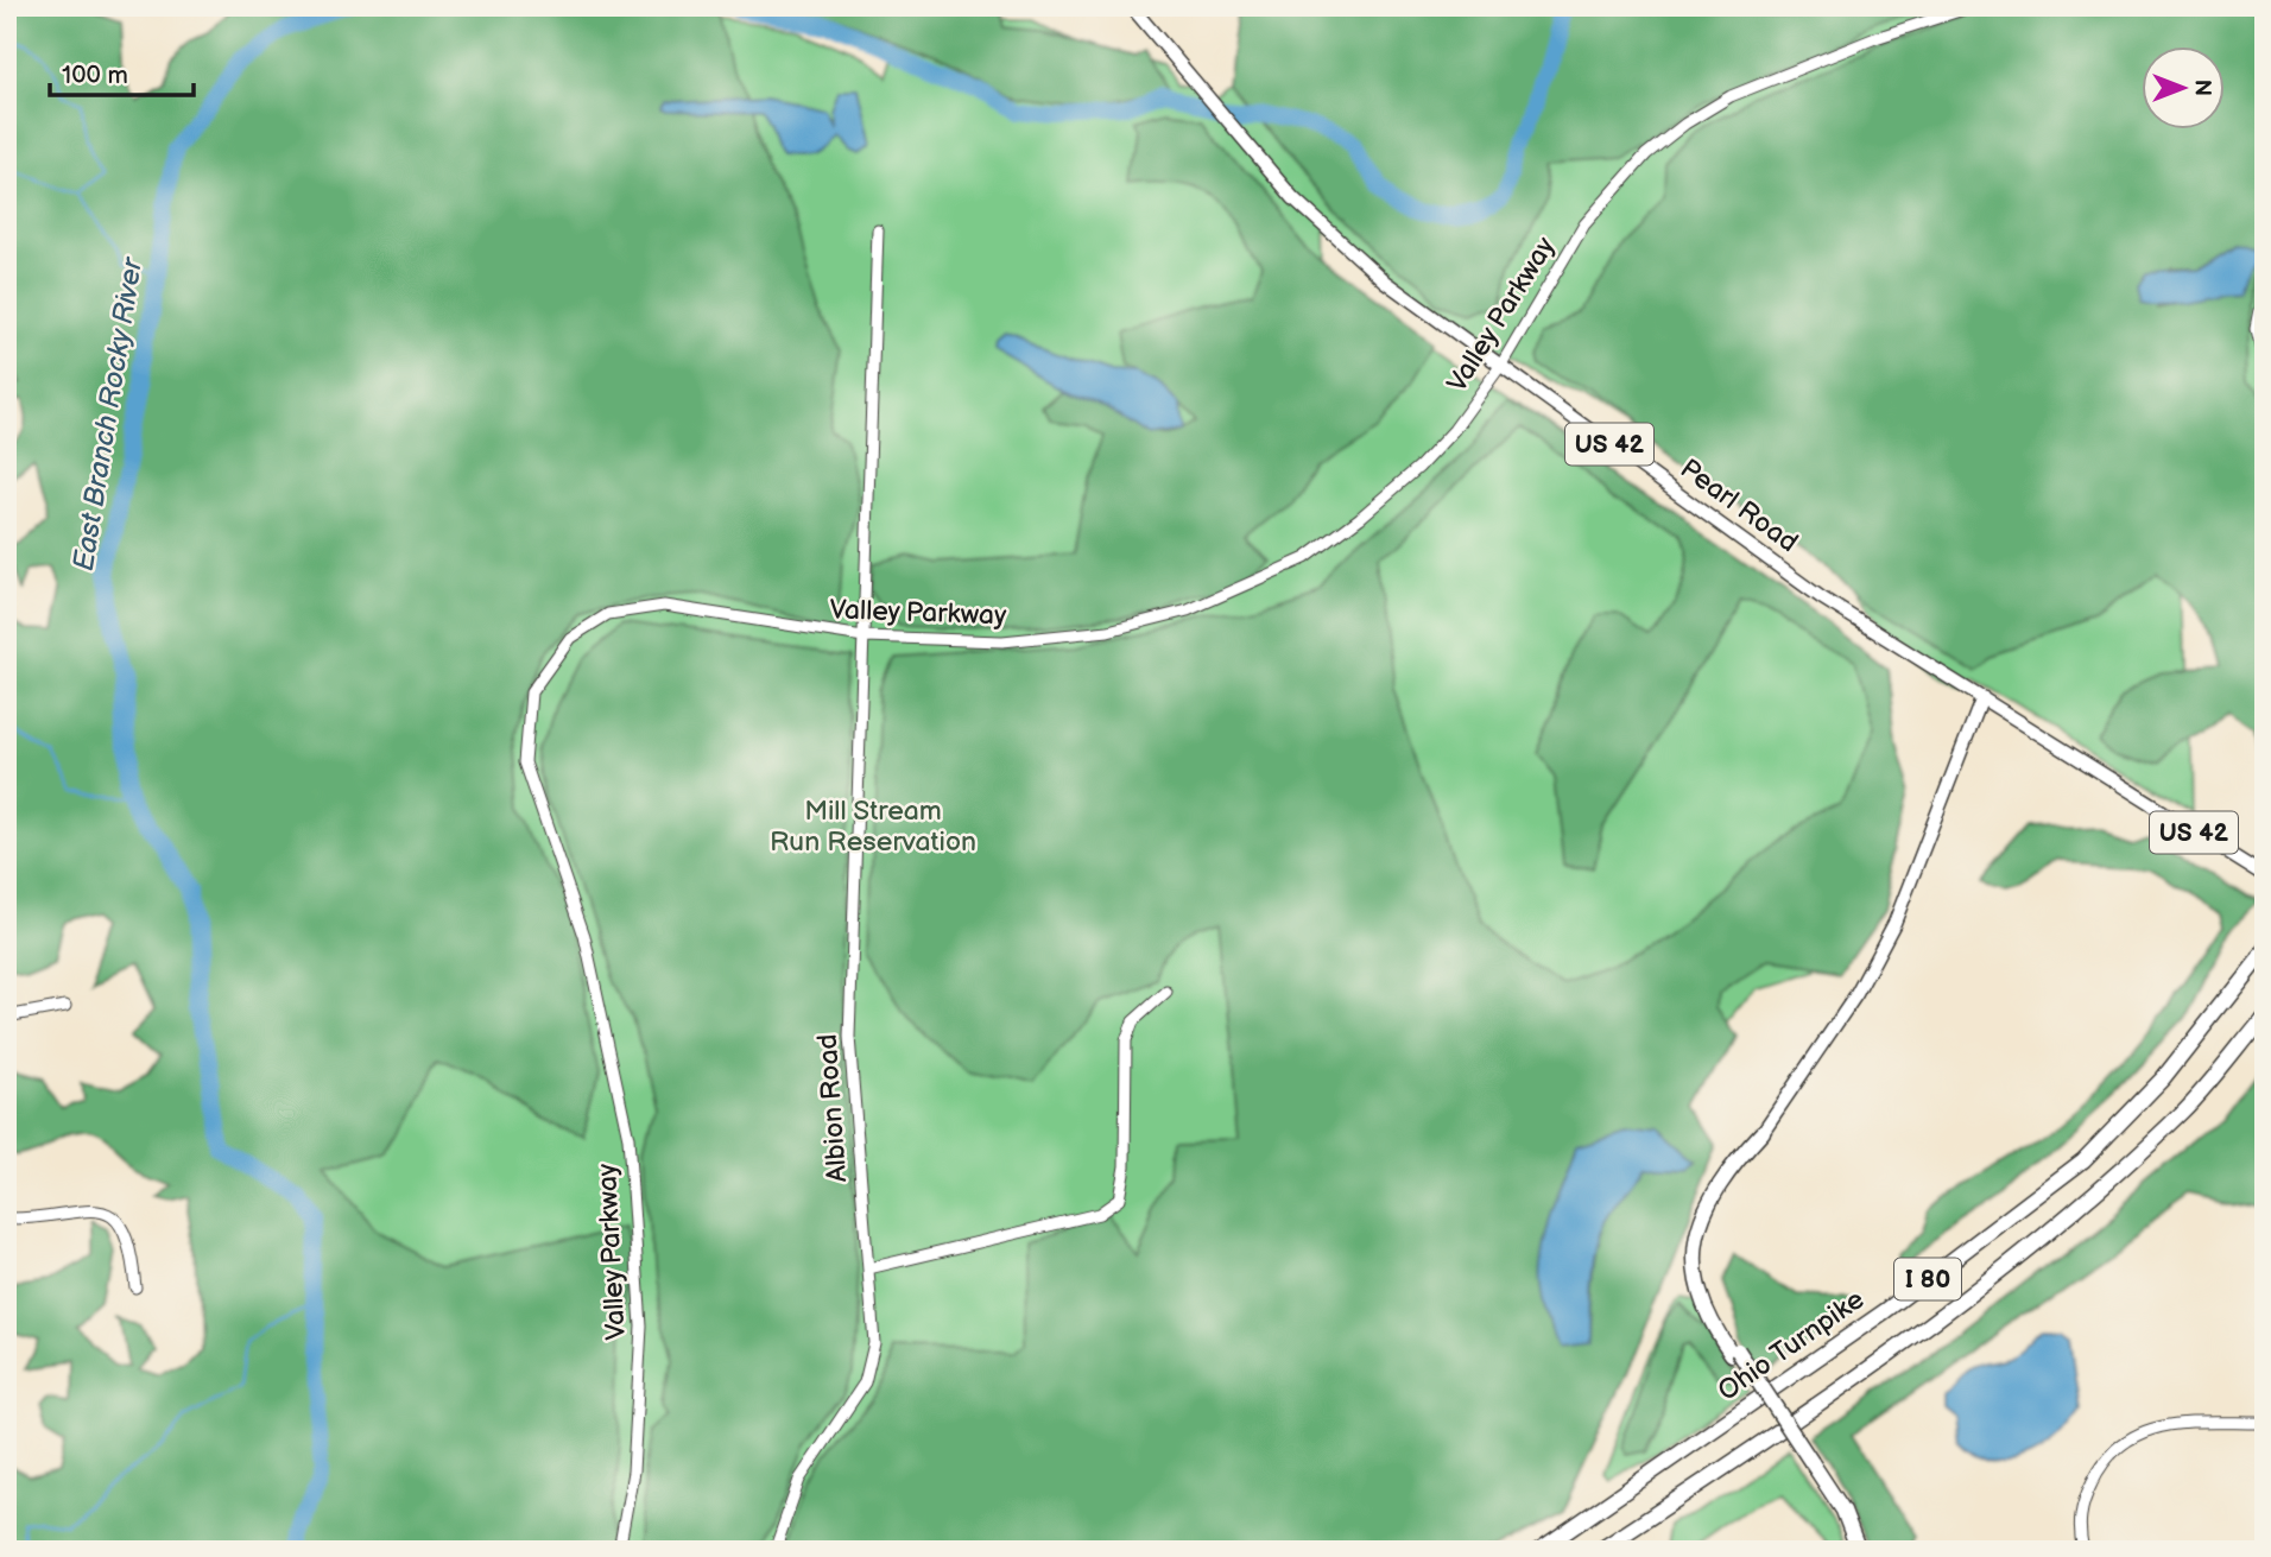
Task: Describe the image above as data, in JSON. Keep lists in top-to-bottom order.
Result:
{
  "streets": {
    "highway": ["I 80", "Ohio Turnpike"],
    "main road": ["US 42", "Pearl Road"],
    "street": ["Valley Parkway", "Albion Road"]
  },
  "crossings": [
    ["Valley Parkway", "Pearl Road"],
    ["Valley Parkway", "Albion Road"]
  ],
  "water": ["East Branch Rocky River"],
  "parks": ["Mill Stream Run Reservation"],
  "scale_bar": "100 m",
  "north": "right"
}
